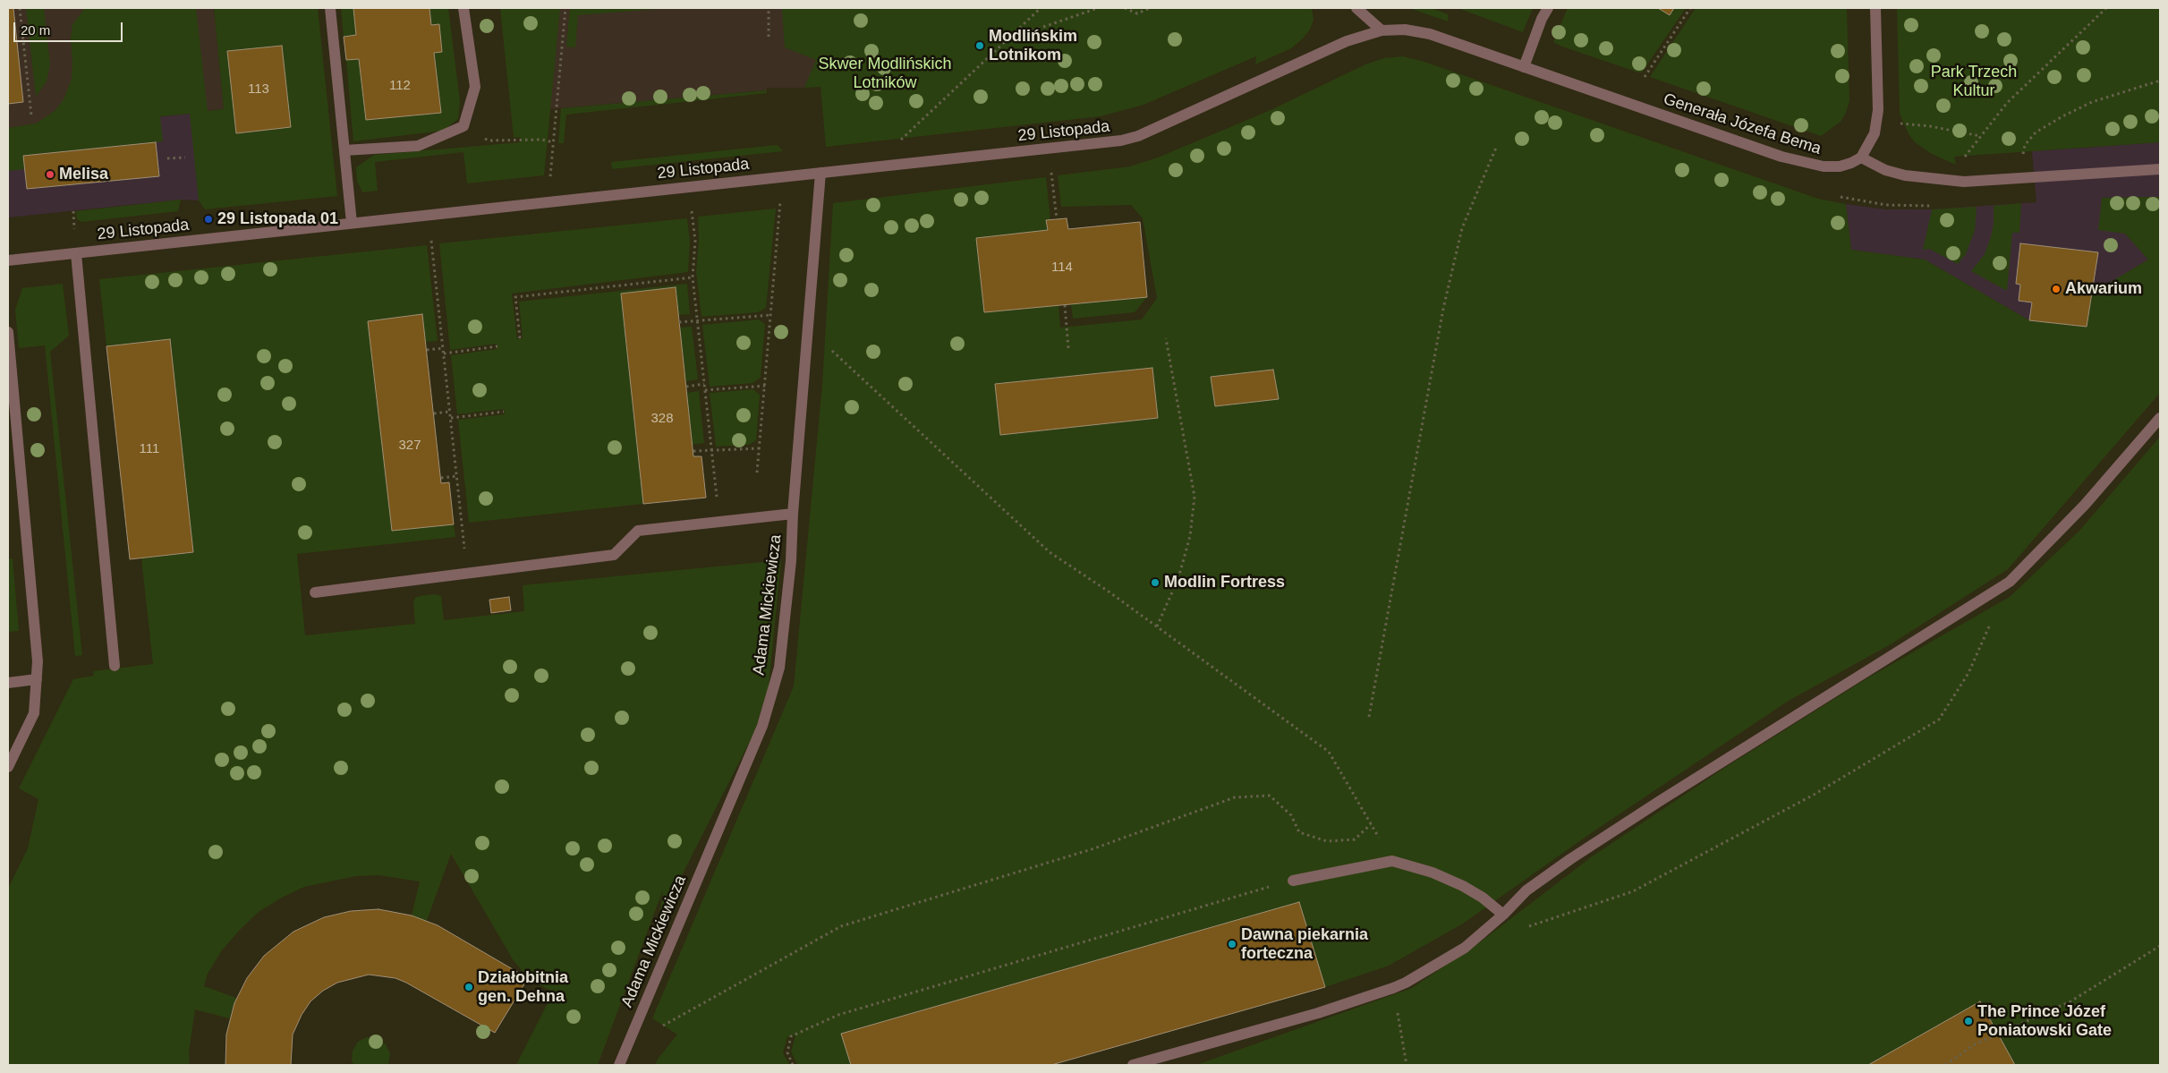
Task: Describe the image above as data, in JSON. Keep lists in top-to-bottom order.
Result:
{
  "streets": {
    "street": ["Generała Józefa Bema", "29 Listopada", "Adama Mickiewicza"]
  },
  "crossings": [
    ["Generała Józefa Bema", "29 Listopada"],
    ["29 Listopada", "Adama Mickiewicza"]
  ],
  "parks": ["Skwer Modlińskich Lotników", "Park Trzech Kultur"],
  "places": [
    "Modlińskim Lotnikom",
    "Melisa",
    "29 Listopada 01",
    "Akwarium",
    "Modlin Fortress",
    "Dawna piekarnia forteczna",
    "Działobitnia gen. Dehna",
    "The Prince Józef Poniatowski Gate"
  ],
  "house_numbers": [
    "112",
    "113",
    "114",
    "328",
    "327",
    "111"
  ],
  "scale_bar": "20 m"
}
